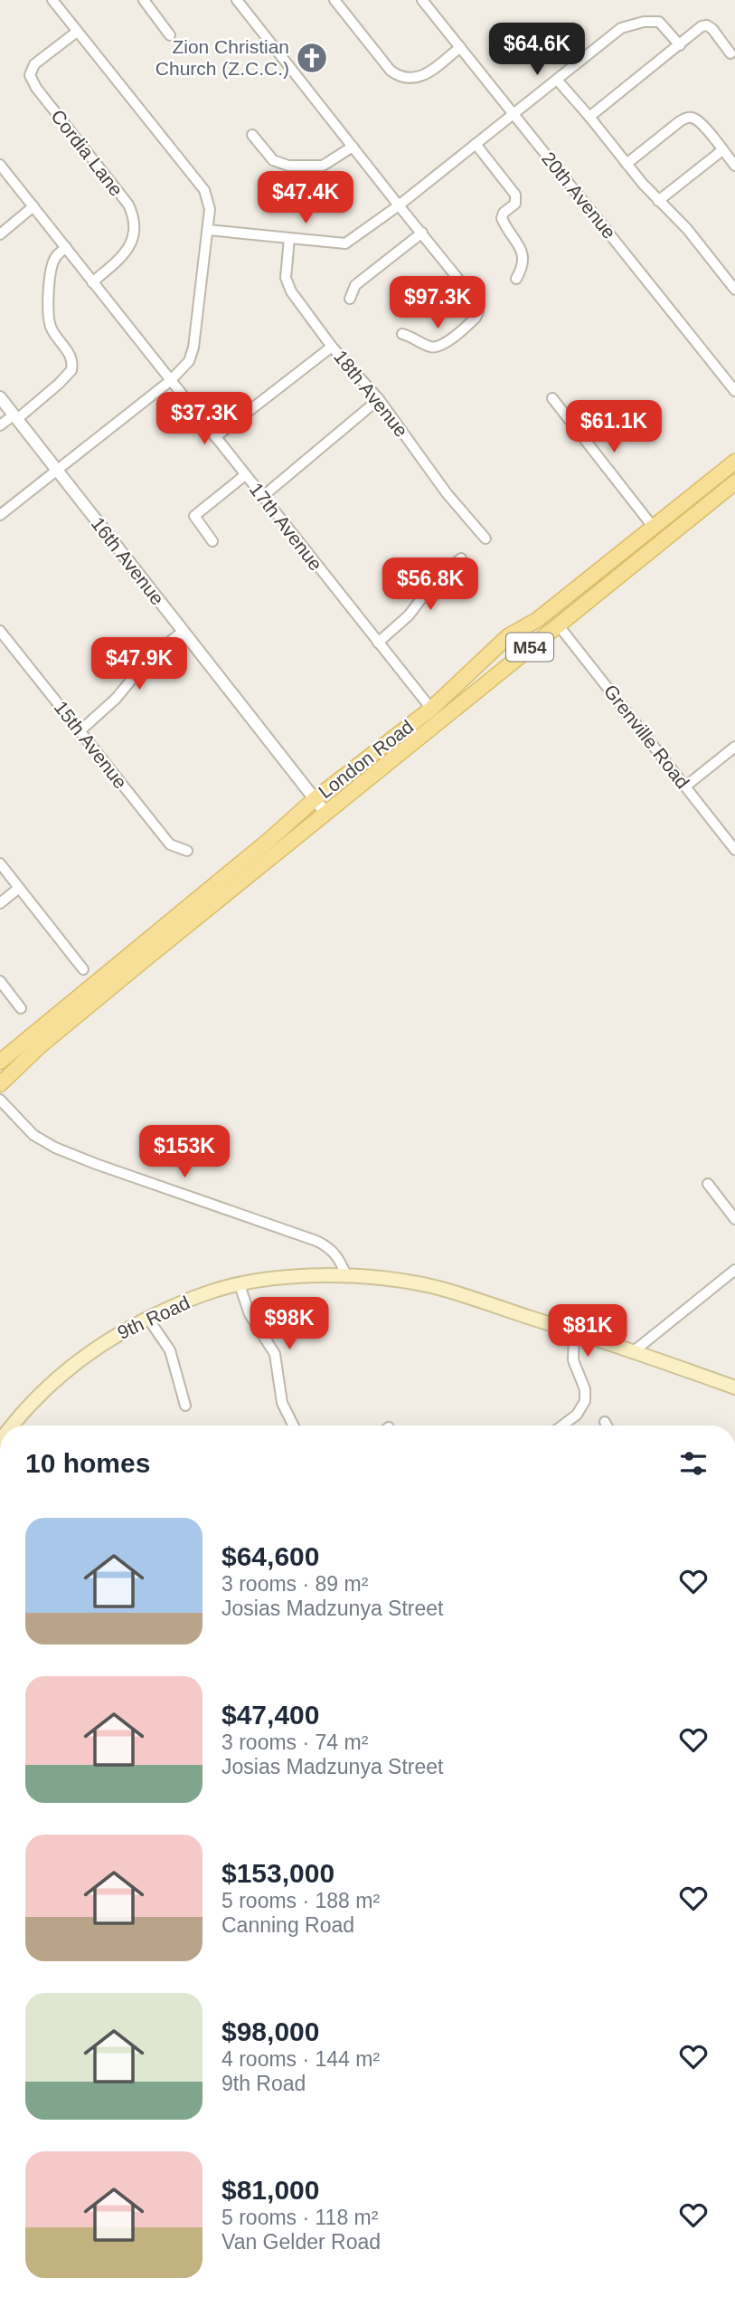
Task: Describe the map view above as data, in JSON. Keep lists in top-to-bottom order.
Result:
{
  "streets": {
    "main road": ["M54", "London Road", "9th Road"],
    "street": [
      "Cordia Lane",
      "20th Avenue",
      "18th Avenue",
      "17th Avenue",
      "16th Avenue",
      "Grenville Road",
      "15th Avenue"
    ]
  },
  "crossings": [
    ["Cordia Lane", "17th Avenue"],
    ["17th Avenue", "London Road"],
    ["16th Avenue", "London Road"],
    ["Grenville Road", "London Road"]
  ],
  "places": {
    "church": ["Zion Christian Church (Z.C.C.)"]
  },
  "page": {
    "price": [
      "$64.6K",
      "$47.4K",
      "$97.3K",
      "$37.3K",
      "$61.1K",
      "$56.8K",
      "$47.9K",
      "$153K",
      "$98K",
      "$81K"
    ],
    "heading": "10 homes",
    "list": [
      {
        "name": "$64,600",
        "note": "3 rooms · 89 m² · Josias Madzunya Street"
      },
      {
        "name": "$47,400",
        "note": "3 rooms · 74 m² · Josias Madzunya Street"
      },
      {
        "name": "$153,000",
        "note": "5 rooms · 188 m² · Canning Road"
      },
      {
        "name": "$98,000",
        "note": "4 rooms · 144 m² · 9th Road"
      },
      {
        "name": "$81,000",
        "note": "5 rooms · 118 m² · Van Gelder Road"
      }
    ]
  }
}
